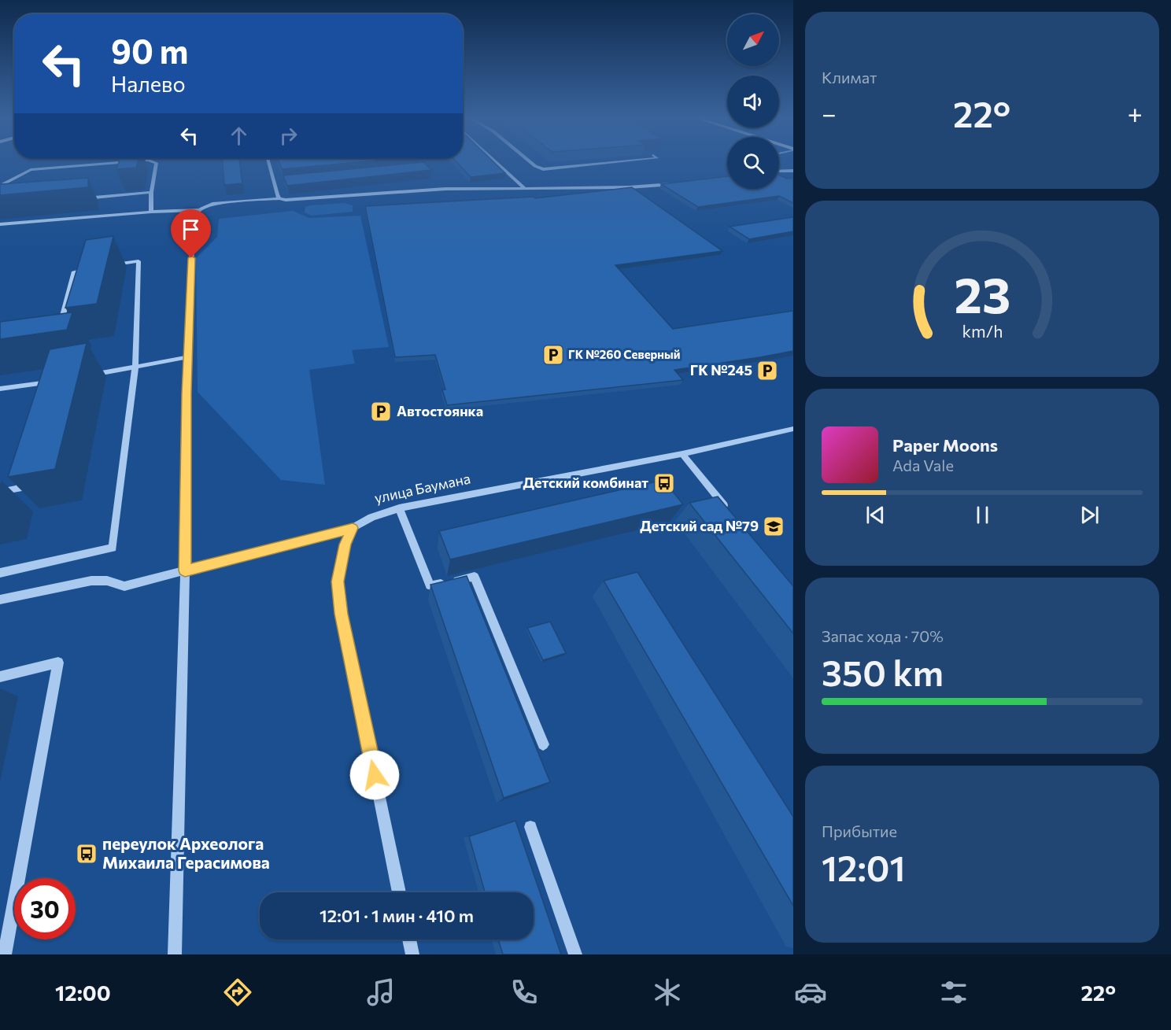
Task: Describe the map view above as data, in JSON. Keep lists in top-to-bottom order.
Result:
{
  "streets": {
    "street": ["улица Баумана"]
  },
  "places": {
    "parking": ["ГК №260 Северный", "ГК №245", "Автостоянка"],
    "bus stop": ["Детский комбинат", "переулок Археолога Михаила Герасимова"],
    "school or university": ["Детский сад №79"]
  },
  "north": "top right",
  "page": {
    "tile": [
      "Климат",
      ["Запас хода · 70%", "350 km"],
      ["Прибытие", "12:01"]
    ],
    "turn": ["90 m", "Налево"],
    "heat": ["−", "22°", "+"],
    "song": ["Paper Moons", "Ada Vale"],
    "limit": "30",
    "trip": "12:01 · 1 мин · 410 m",
    "tabs": ["12:00", "22°"],
    "gauge": ["23", "km/h"]
  }
}
